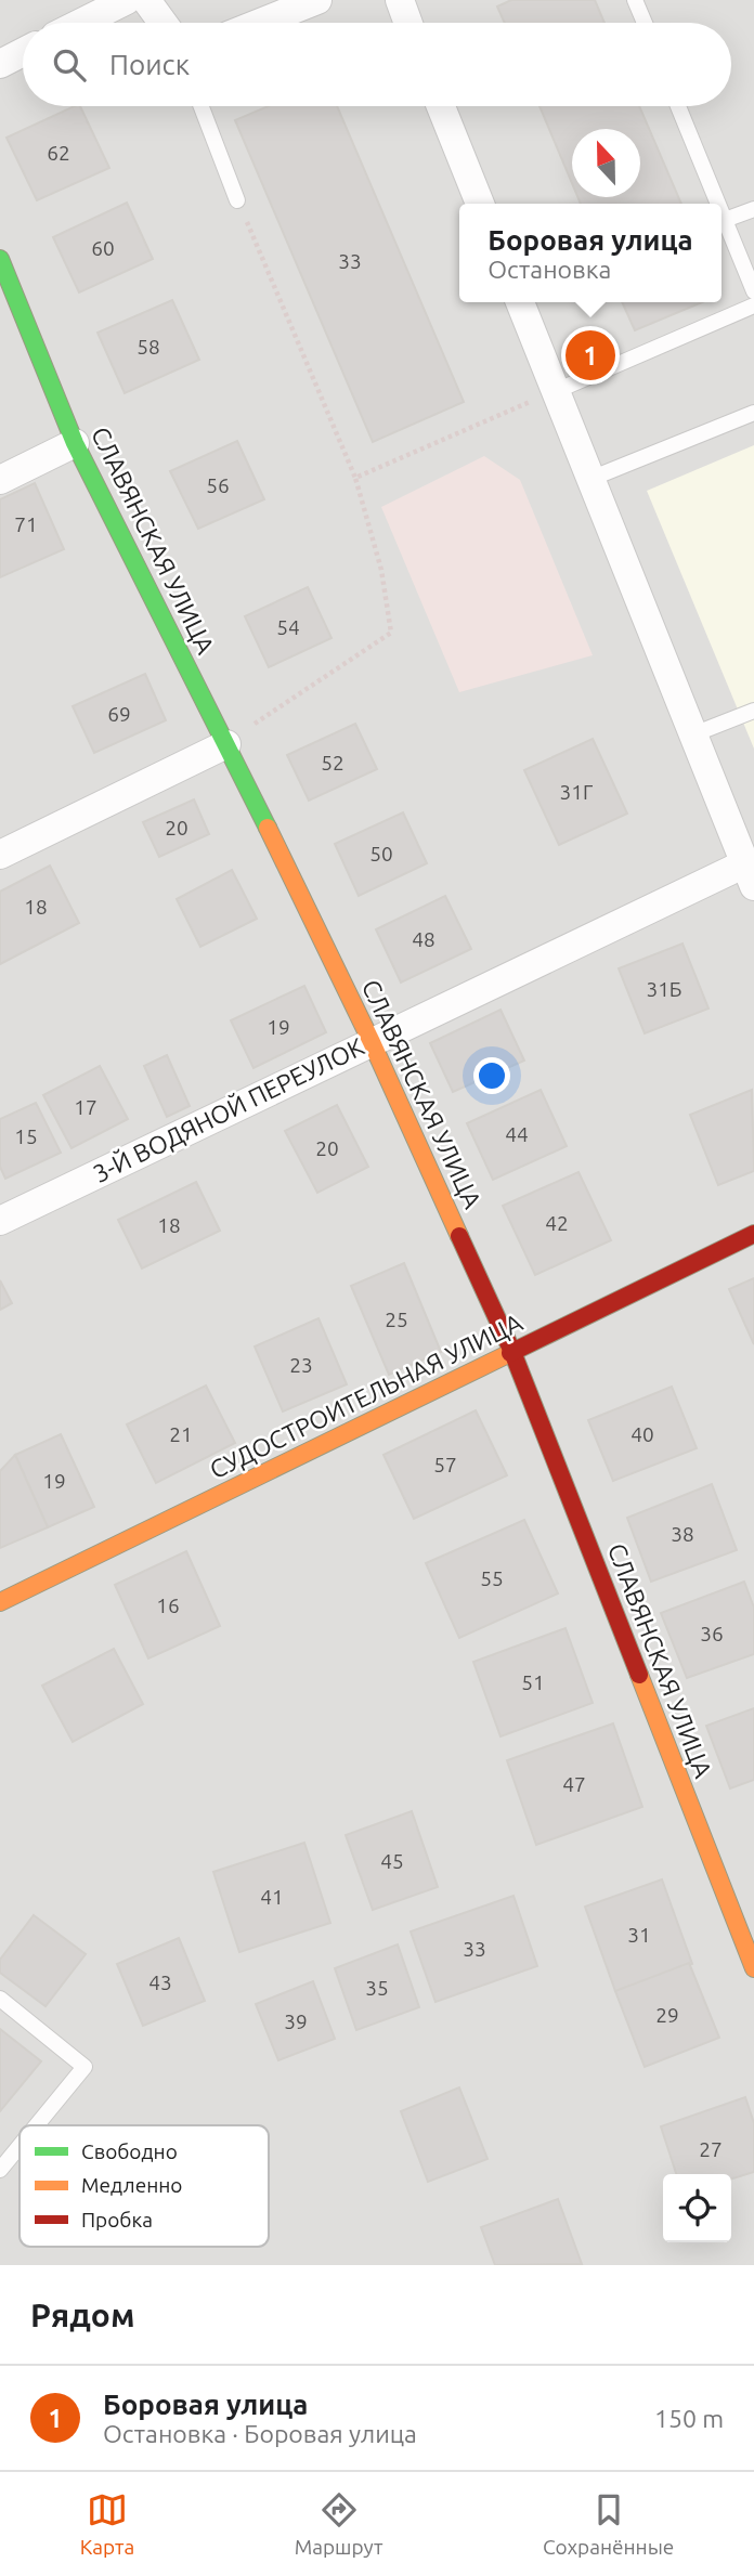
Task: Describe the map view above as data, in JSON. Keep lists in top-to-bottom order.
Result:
{
  "streets": {
    "street": ["СЛАВЯНСКАЯ УЛИЦА", "3-Й ВОДЯНОЙ ПЕРЕУЛОК", "СУДОСТРОИТЕЛЬНАЯ УЛИЦА"]
  },
  "crossings": [
    ["СЛАВЯНСКАЯ УЛИЦА", "3-Й ВОДЯНОЙ ПЕРЕУЛОК"],
    ["СЛАВЯНСКАЯ УЛИЦА", "СУДОСТРОИТЕЛЬНАЯ УЛИЦА"]
  ],
  "house_numbers": [
    "62",
    "60",
    "33",
    "58",
    "56",
    "71",
    "54",
    "69",
    "52",
    "31Г",
    "20",
    "50",
    "18",
    "48",
    "31Б",
    "19",
    "17",
    "44",
    "15",
    "20",
    "42",
    "18",
    "25",
    "23",
    "21",
    "40",
    "57",
    "19",
    "38",
    "55",
    "16",
    "36",
    "51",
    "47",
    "45",
    "41",
    "31",
    "33",
    "43",
    "35",
    "29",
    "39",
    "27"
  ],
  "legend": ["Свободно", "Медленно", "Пробка"],
  "north": "top",
  "page": {
    "search": "Поиск",
    "popup": ["Боровая улица", "Остановка"],
    "pins": "1",
    "heading": "Рядом",
    "list": [
      {
        "mark": "1",
        "name": "Боровая улица",
        "note": "Остановка · Боровая улица",
        "value": "150 m"
      }
    ],
    "nav": ["Карта", "Маршрут", "Сохранённые"]
  }
}
